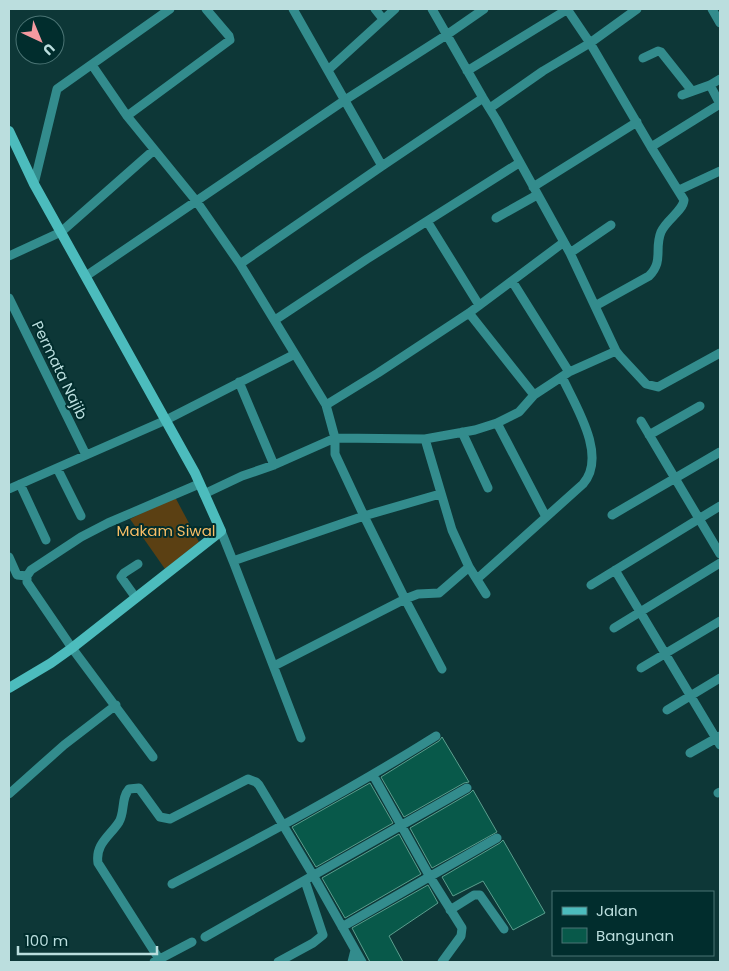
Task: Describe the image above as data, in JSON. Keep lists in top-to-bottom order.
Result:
{
  "streets": {
    "street": ["Permata Najib"]
  },
  "parks": ["Makam Siwal"],
  "legend": ["Jalan", "Bangunan"],
  "scale_bar": "100 m",
  "north": "bottom right"
}
